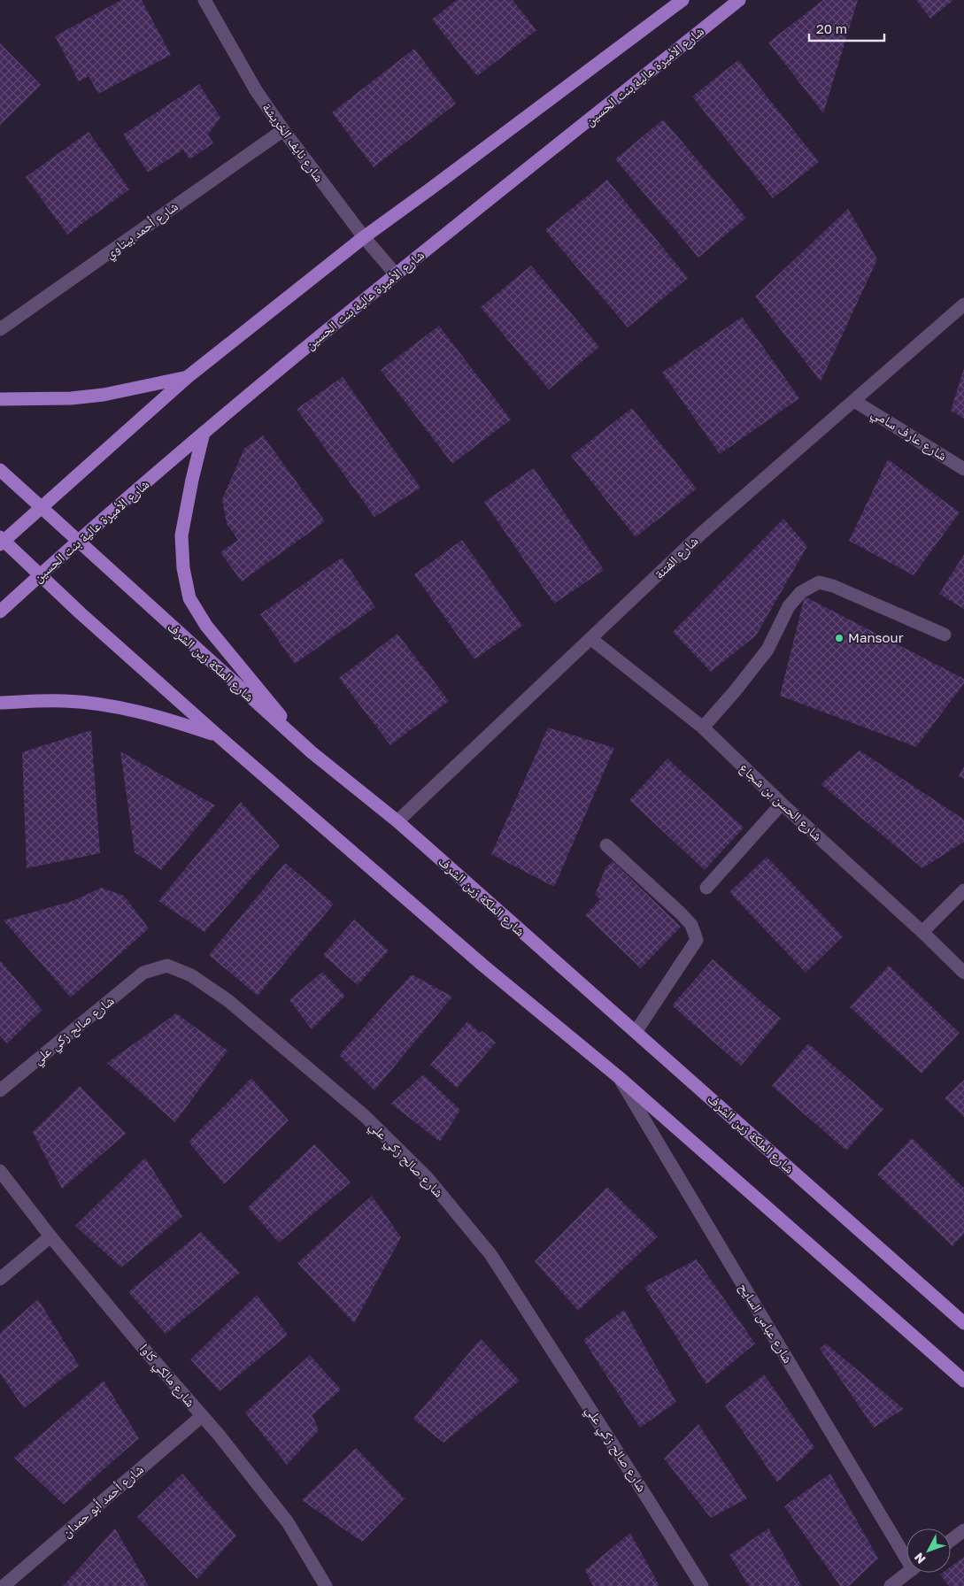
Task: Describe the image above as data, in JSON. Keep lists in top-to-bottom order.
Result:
{
  "streets": {
    "main road": ["شارع الأميرة عالية بنت الحسين", "شارع الملكة زين الشرف"],
    "street": [
      "شارع نايف الخريشة",
      "شارع أحمد بيتاوي",
      "شارع عارف سامي",
      "شارع الفتنة",
      "شارع الحسن بن شجاع",
      "شارع صالح زكي علي",
      "شارع عباس السايح",
      "شارع مالكي كاوا",
      "شارع أحمد أبو حمدان"
    ]
  },
  "crossings": [
    ["شارع الأميرة عالية بنت الحسين", "شارع نايف الخريشة"],
    ["شارع الأميرة عالية بنت الحسين", "شارع الملكة زين الشرف"],
    ["شارع نايف الخريشة", "شارع أحمد بيتاوي"],
    ["شارع عارف سامي", "شارع الفتنة"],
    ["شارع الفتنة", "شارع الملكة زين الشرف"],
    ["شارع الفتنة", "شارع الحسن بن شجاع"],
    ["شارع مالكي كاوا", "شارع أحمد أبو حمدان"]
  ],
  "places": ["Mansour"],
  "scale_bar": "20 m",
  "north": "bottom left"
}
